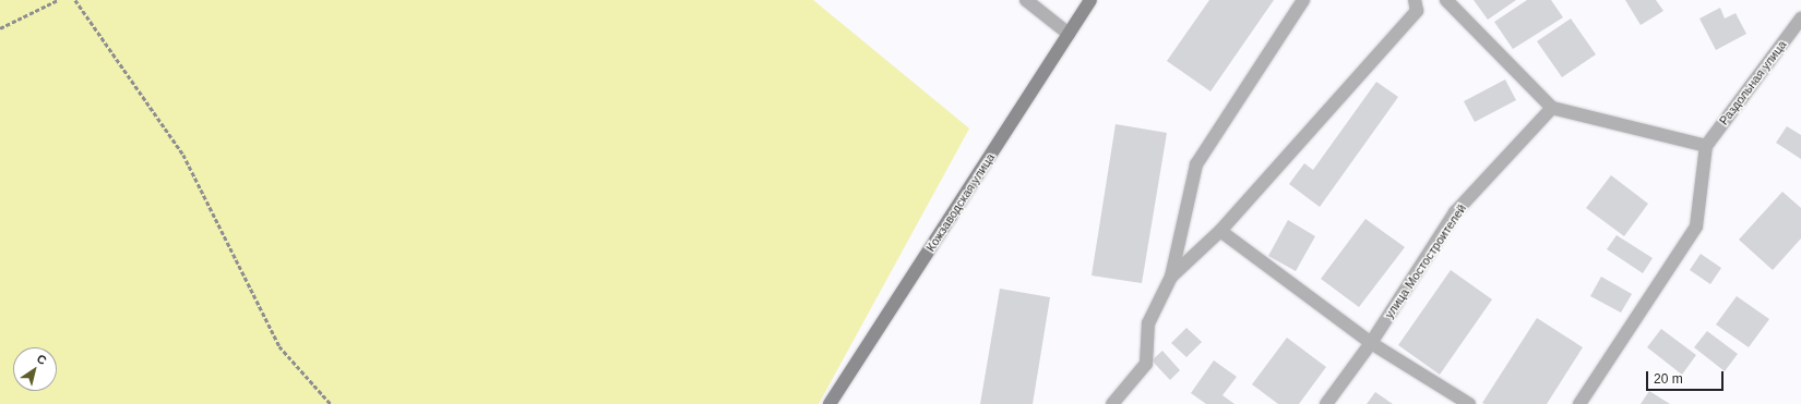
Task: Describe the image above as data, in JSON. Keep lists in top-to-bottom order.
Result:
{
  "streets": {
    "main road": ["Кожзаводская улица"],
    "street": ["Раздольная улица", "улица Мостостроителей"]
  },
  "scale_bar": "20 m",
  "north": "top right"
}
